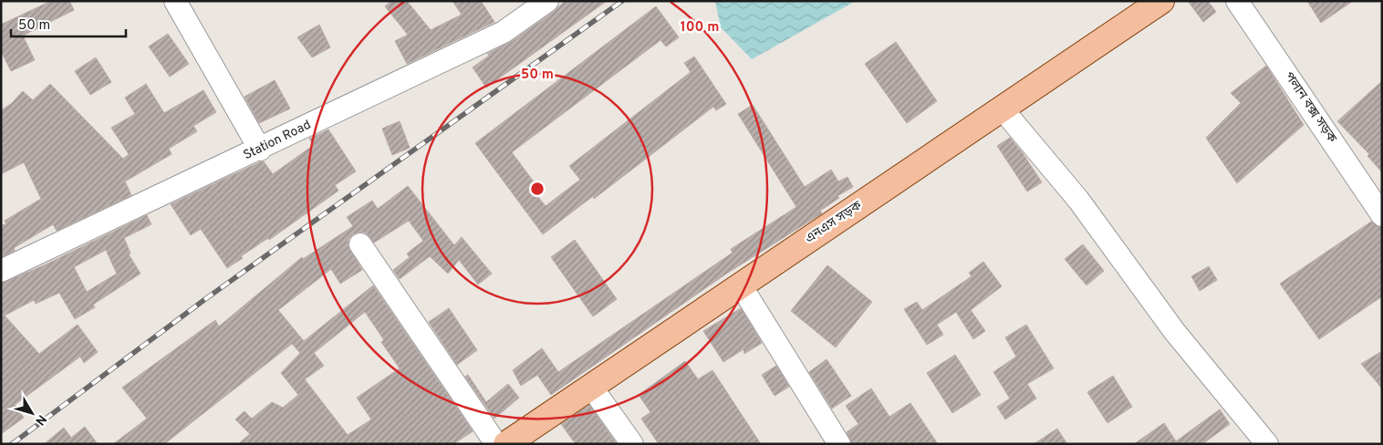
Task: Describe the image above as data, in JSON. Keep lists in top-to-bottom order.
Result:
{
  "streets": {
    "main road": ["এনএস সড়ক"],
    "street": ["পলান বক্স সড়ক", "Station Road"]
  },
  "scale_bar": "50 m",
  "north": "bottom right",
  "rings": ["100 m", "50 m"]
}
